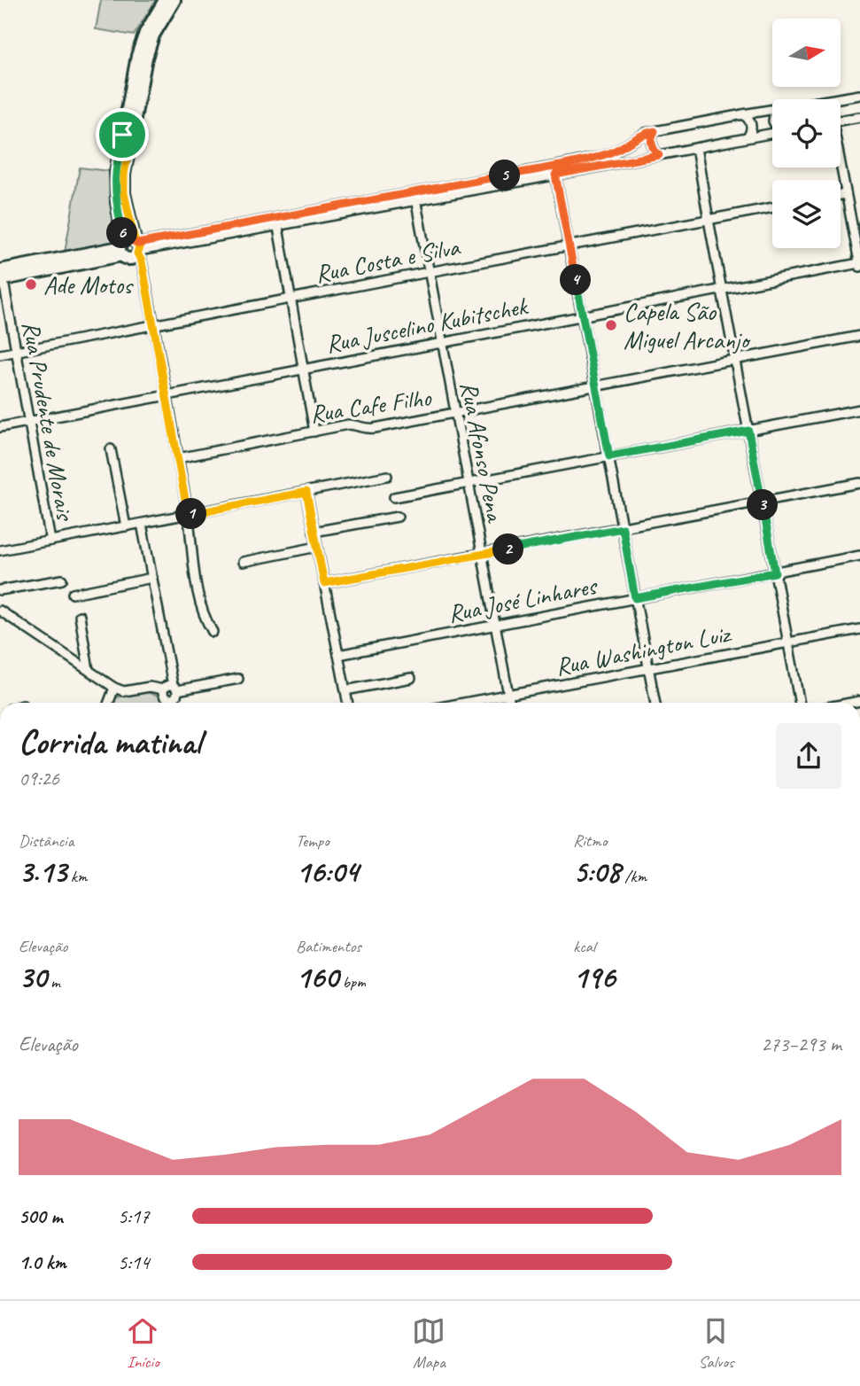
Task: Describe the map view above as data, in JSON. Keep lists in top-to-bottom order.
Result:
{
  "streets": {
    "street": [
      "Rua Costa e Silva",
      "Rua Juscelino Kubitschek",
      "Rua Cafe Filho",
      "Rua Prudente de Morais",
      "Rua Afonso Pena",
      "Rua José Linhares",
      "Rua Washington Luiz"
    ]
  },
  "crossings": [
    ["Rua Costa e Silva", "Rua Prudente de Morais"],
    ["Rua Costa e Silva", "Rua Afonso Pena"],
    ["Rua Juscelino Kubitschek", "Rua Prudente de Morais"],
    ["Rua Juscelino Kubitschek", "Rua Afonso Pena"],
    ["Rua Cafe Filho", "Rua Afonso Pena"],
    ["Rua Afonso Pena", "Rua José Linhares"],
    ["Rua Afonso Pena", "Rua Washington Luiz"]
  ],
  "places": ["Ade Motos", "Capela São Miguel Arcanjo"],
  "north": "right",
  "page": {
    "pins": [
      "5",
      "6",
      "4",
      "3",
      "1",
      "2"
    ],
    "heading": ["Corrida matinal", "09:26"],
    "stats": [
      ["Distância", "3.13 km"],
      ["Tempo", "16:04"],
      ["Ritmo", "5:08 /km"],
      ["Elevação", "30 m"],
      ["Batimentos", "160 bpm"],
      ["kcal", "196"]
    ],
    "chart": ["Elevação", "273–293 m"],
    "list": [
      {
        "name": "500 m",
        "note": "5:17"
      },
      {
        "name": "1.0 km",
        "note": "5:14"
      }
    ],
    "tabs": ["Início", "Mapa", "Salvos"]
  }
}
